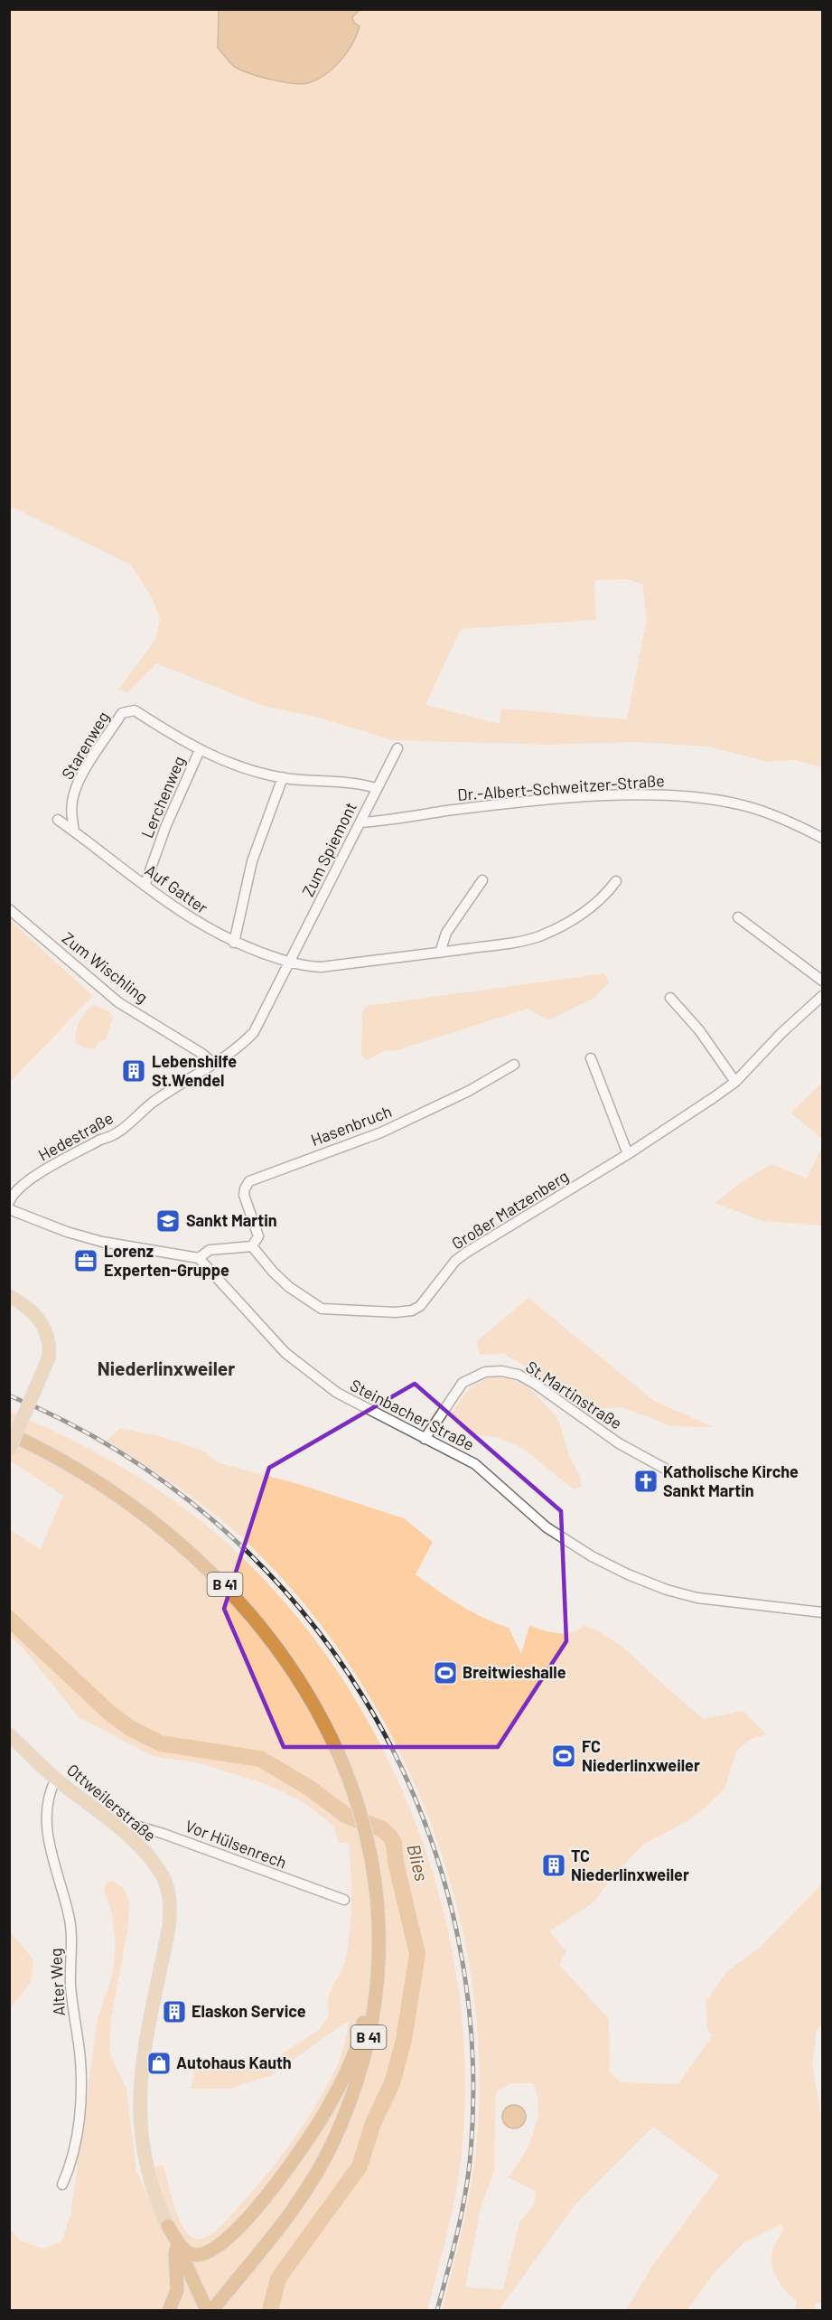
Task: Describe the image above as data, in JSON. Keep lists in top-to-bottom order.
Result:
{
  "streets": {
    "highway": ["B 41"],
    "main road": ["Ottweilerstraße"],
    "street": [
      "Starenweg",
      "Dr.-Albert-Schweitzer-Straße",
      "Lerchenweg",
      "Zum Spiemont",
      "Auf Gatter",
      "Zum Wischling",
      "Hasenbruch",
      "Hedestraße",
      "Großer Matzenberg",
      "St.Martinstraße",
      "Steinbacher Straße",
      "Vor Hülsenrech",
      "Alter Weg"
    ]
  },
  "crossings": [
    ["Starenweg", "Lerchenweg"],
    ["Starenweg", "Auf Gatter"],
    ["Dr.-Albert-Schweitzer-Straße", "Zum Spiemont"],
    ["Lerchenweg", "Auf Gatter"],
    ["Zum Spiemont", "Auf Gatter"],
    ["Zum Spiemont", "Hedestraße"],
    ["Auf Gatter", "Hedestraße"],
    ["Zum Wischling", "Hedestraße"],
    ["Hasenbruch", "Großer Matzenberg"],
    ["St.Martinstraße", "Steinbacher Straße"],
    ["Ottweilerstraße", "Vor Hülsenrech"],
    ["Ottweilerstraße", "Alter Weg"]
  ],
  "districts": ["Niederlinxweiler"],
  "water": ["Blies"],
  "places": {
    "building": ["Lebenshilfe St.Wendel", "TC Niederlinxweiler", "Elaskon Service"],
    "school or university": ["Sankt Martin"],
    "office": ["Lorenz Experten-Gruppe"],
    "church": ["Katholische Kirche Sankt Martin"],
    "sports": ["Breitwieshalle", "FC Niederlinxweiler"],
    "shop": ["Autohaus Kauth"]
  }
}
